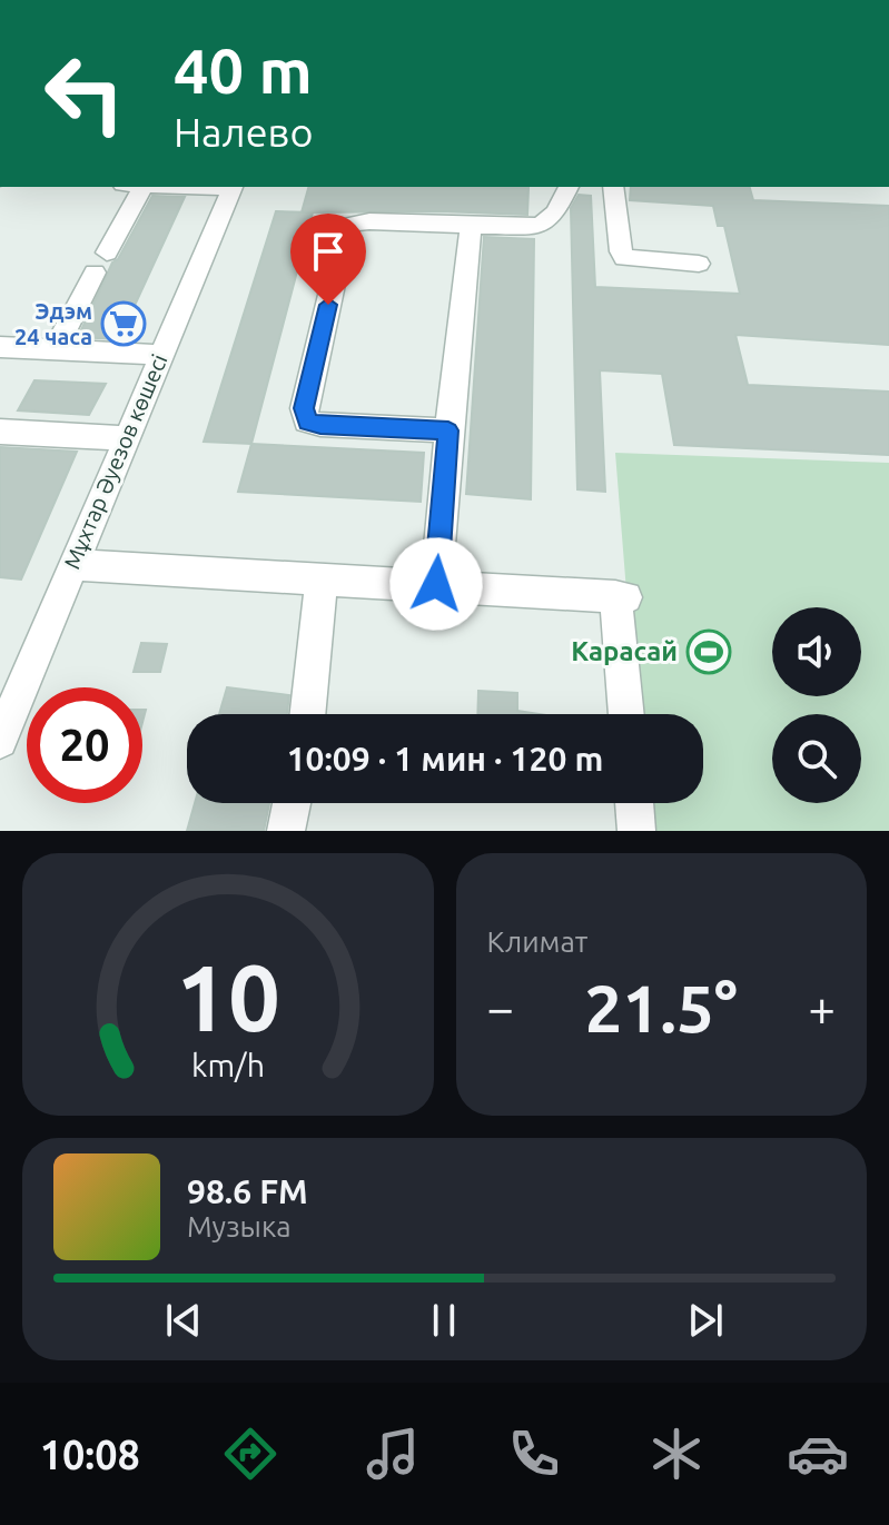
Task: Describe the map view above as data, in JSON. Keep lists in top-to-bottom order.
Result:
{
  "streets": {
    "street": ["Мұхтар Әуезов көшесі"]
  },
  "places": {
    "supermarket": ["Эдэм 24 часа"],
    "sports": ["Карасай"]
  },
  "page": {
    "turn": ["40 m", "Налево"],
    "limit": "20",
    "trip": "10:09 · 1 мин · 120 m",
    "tile": "Климат",
    "heat": ["−", "21.5°", "+"],
    "song": ["98.6 FM", "Музыка"],
    "tabs": "10:08",
    "gauge": ["10", "km/h"]
  }
}
